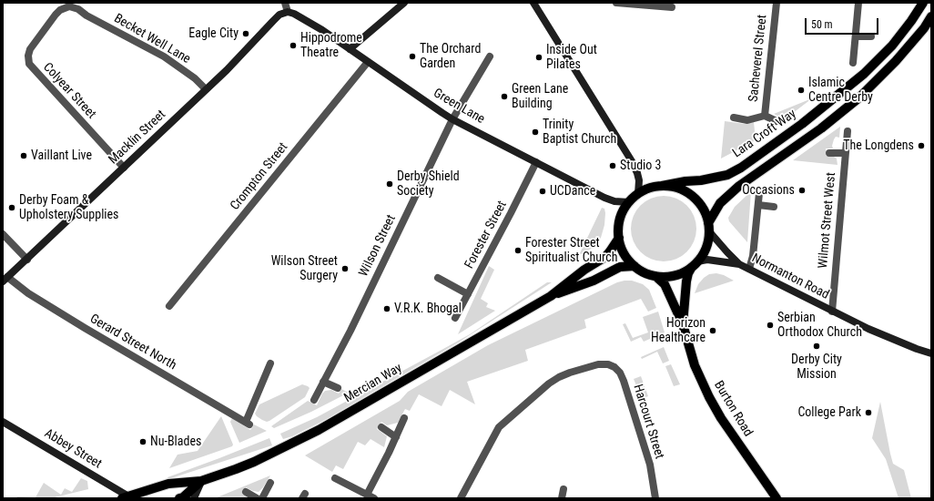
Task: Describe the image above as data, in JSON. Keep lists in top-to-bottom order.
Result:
{
  "streets": {
    "main road": ["Lara Croft Way", "Mercian Way", "Burton Road"],
    "street": [
      "Becket Well Lane",
      "Sacheverel Street",
      "Colyear Street",
      "Green Lane",
      "Macklin Street",
      "Crompton Street",
      "Wilmot Street West",
      "Forester Street",
      "Wilson Street",
      "Normanton Road",
      "Gerard Street North",
      "Harcourt Street",
      "Abbey Street"
    ]
  },
  "crossings": [
    ["Becket Well Lane", "Colyear Street"],
    ["Becket Well Lane", "Macklin Street"],
    ["Colyear Street", "Macklin Street"],
    ["Green Lane", "Lara Croft Way"],
    ["Green Lane", "Macklin Street"],
    ["Green Lane", "Crompton Street"],
    ["Green Lane", "Forester Street"],
    ["Green Lane", "Wilson Street"],
    ["Green Lane", "Normanton Road"],
    ["Green Lane", "Mercian Way"],
    ["Green Lane", "Burton Road"],
    ["Lara Croft Way", "Normanton Road"],
    ["Lara Croft Way", "Mercian Way"],
    ["Lara Croft Way", "Burton Road"],
    ["Macklin Street", "Gerard Street North"],
    ["Wilmot Street West", "Normanton Road"],
    ["Normanton Road", "Mercian Way"],
    ["Normanton Road", "Burton Road"],
    ["Mercian Way", "Burton Road"],
    ["Mercian Way", "Abbey Street"]
  ],
  "places": [
    "Eagle City",
    "Hippodrome Theatre",
    "The Orchard Garden",
    "Inside Out Pilates",
    "Islamic Centre Derby",
    "Green Lane Building",
    "Trinity Baptist Church",
    "The Longdens",
    "Vaillant Live",
    "Studio 3",
    "Derby Shield Society",
    "Occasions",
    "UCDance",
    "Derby Foam & Upholstery Supplies",
    "Forester Street Spiritualist Church",
    "Wilson Street Surgery",
    "V.R.K. Bhogal",
    "Serbian Orthodox Church",
    "Horizon Healthcare",
    "Derby City Mission",
    "College Park",
    "Nu-Blades"
  ],
  "scale_bar": "50 m"
}
